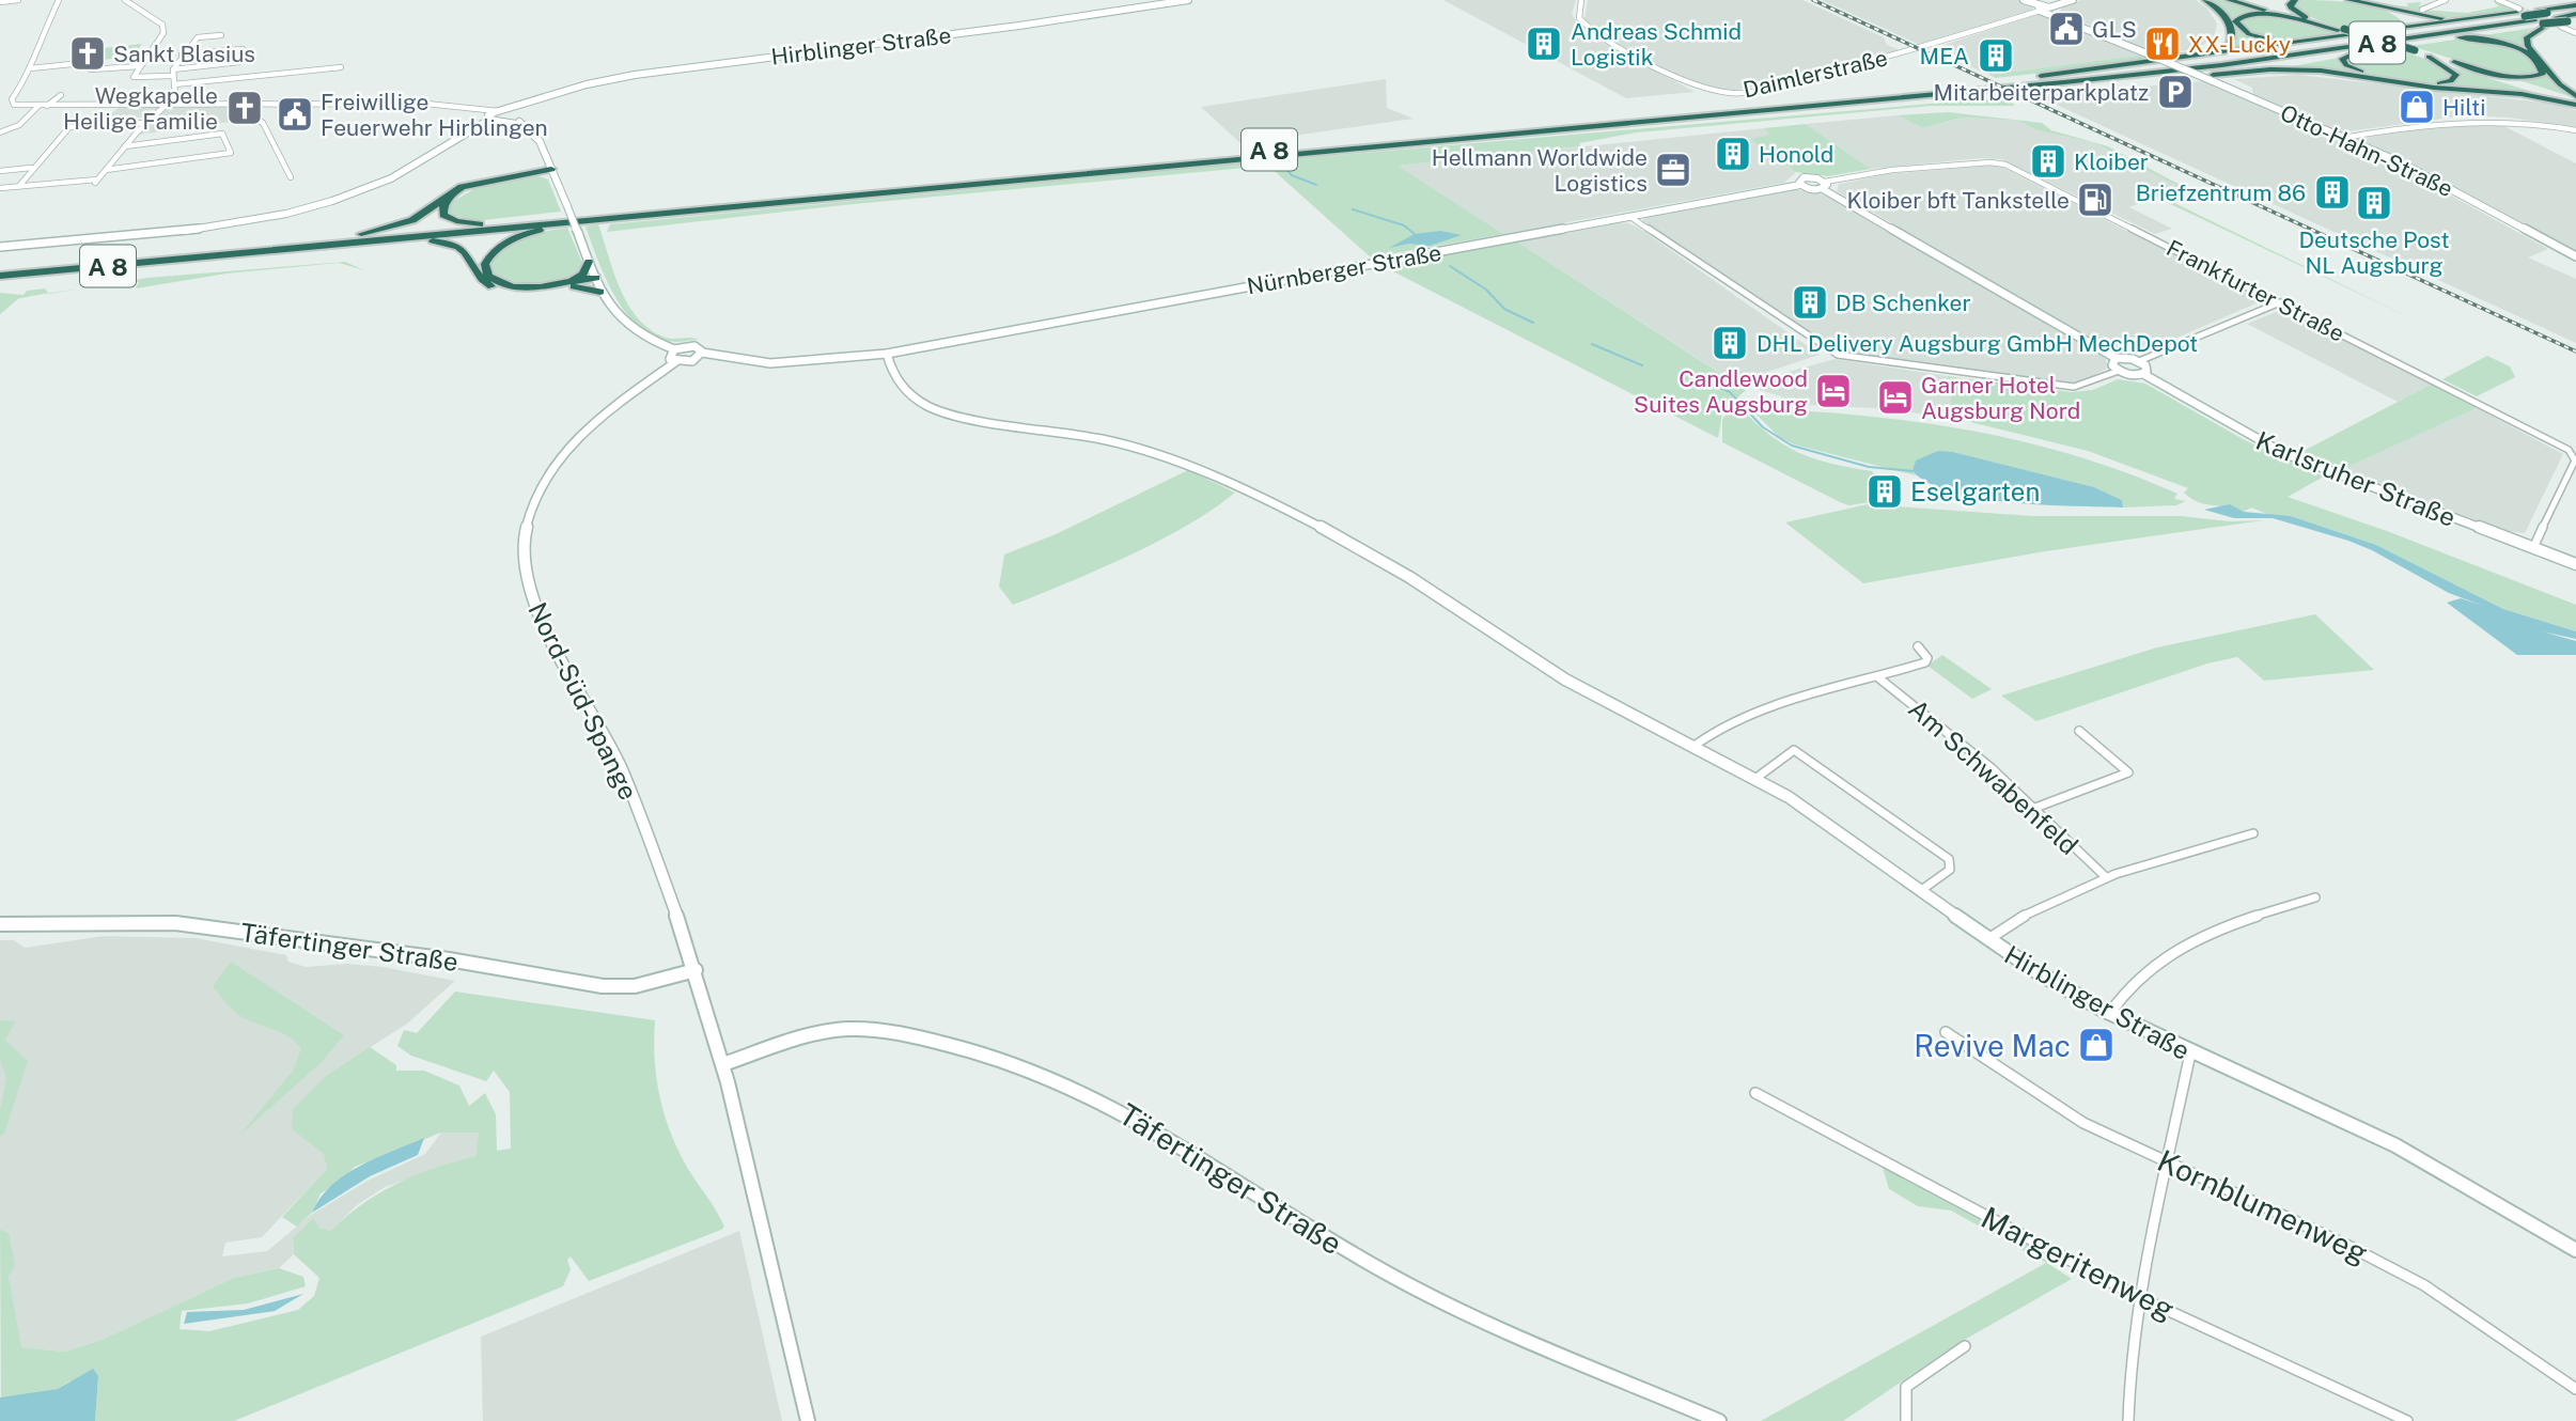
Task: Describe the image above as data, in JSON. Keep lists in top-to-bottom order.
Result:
{
  "streets": {
    "highway": ["A 8"],
    "street": [
      "Hirblinger Straße",
      "Daimlerstraße",
      "Otto-Hahn-Straße",
      "Nürnberger Straße",
      "Frankfurter Straße",
      "Karlsruher Straße",
      "Nord-Süd-Spange",
      "Am Schwabenfeld",
      "Täfertinger Straße",
      "Kornblumenweg",
      "Margeritenweg"
    ]
  },
  "crossings": [
    ["Hirblinger Straße", "Nürnberger Straße"],
    ["Nürnberger Straße", "Frankfurter Straße"],
    ["Frankfurter Straße", "Karlsruher Straße"],
    ["Nord-Süd-Spange", "Täfertinger Straße"]
  ],
  "places": {
    "public building": ["GLS", "Freiwillige Feuerwehr Hirblingen"],
    "building": [
      "Andreas Schmid Logistik",
      "MEA",
      "Honold",
      "Kloiber",
      "Briefzentrum 86",
      "Deutsche Post NL Augsburg",
      "DB Schenker",
      "DHL Delivery Augsburg GmbH MechDepot",
      "Eselgarten"
    ],
    "restaurant": ["XX-Lucky"],
    "church": ["Sankt Blasius", "Wegkapelle Heilige Familie"],
    "parking": ["Mitarbeiterparkplatz"],
    "shop": ["Hilti", "Revive Mac"],
    "office": ["Hellmann Worldwide Logistics"],
    "fuel station": ["Kloiber bft Tankstelle"],
    "hotel": ["Candlewood Suites Augsburg", "Garner Hotel Augsburg Nord"]
  }
}
